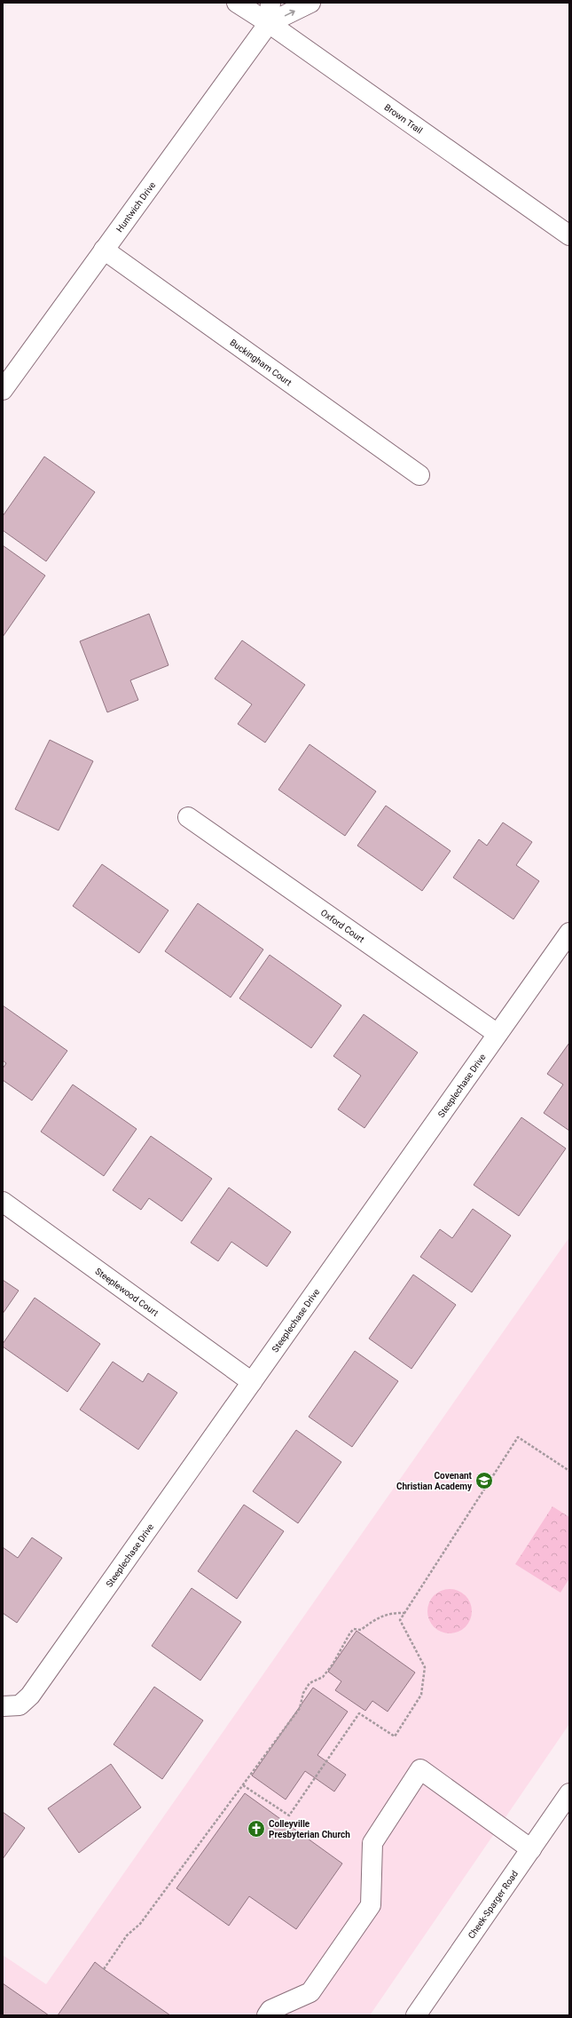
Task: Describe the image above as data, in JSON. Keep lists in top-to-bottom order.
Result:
{
  "streets": {
    "street": [
      "Brown Trail",
      "Huntwich Drive",
      "Buckingham Court",
      "Oxford Court",
      "Steeplechase Drive",
      "Steeplewood Court",
      "Cheek-Sparger Road"
    ]
  },
  "crossings": [
    ["Brown Trail", "Huntwich Drive"],
    ["Huntwich Drive", "Buckingham Court"],
    ["Oxford Court", "Steeplechase Drive"],
    ["Steeplechase Drive", "Steeplewood Court"]
  ],
  "places": {
    "school or university": ["Covenant Christian Academy"],
    "church": ["Colleyville Presbyterian Church"]
  }
}
